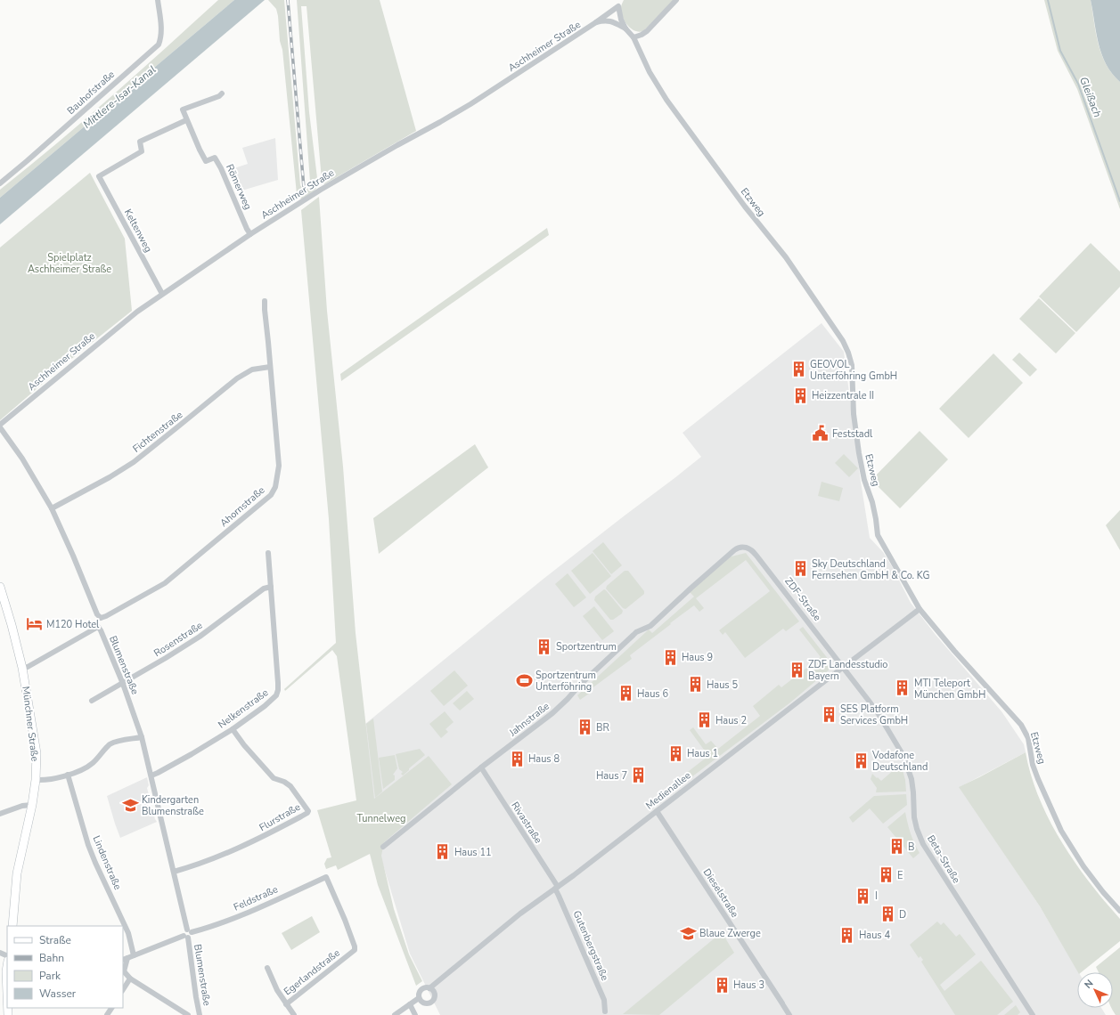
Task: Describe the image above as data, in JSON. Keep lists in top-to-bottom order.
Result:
{
  "streets": {
    "main road": ["Münchner Straße"],
    "street": [
      "Aschheimer Straße",
      "Bauhofstraße",
      "Römerweg",
      "Etzweg",
      "Keltenweg",
      "Fichtenstraße",
      "Ahornstraße",
      "ZDF-Straße",
      "Rosenstraße",
      "Blumenstraße",
      "Nelkenstraße",
      "Jahnstraße",
      "Medienallee",
      "Flurstraße",
      "Rivastraße",
      "Beta-Straße",
      "Lindenstraße",
      "Dieselstraße",
      "Feldstraße",
      "Gutenbergstraße",
      "Egerlandstraße"
    ]
  },
  "crossings": [
    ["Aschheimer Straße", "Römerweg"],
    ["Aschheimer Straße", "Etzweg"],
    ["Aschheimer Straße", "Keltenweg"],
    ["Römerweg", "Keltenweg"],
    ["Etzweg", "Medienallee"],
    ["Fichtenstraße", "Ahornstraße"],
    ["Ahornstraße", "Blumenstraße"],
    ["ZDF-Straße", "Jahnstraße"],
    ["ZDF-Straße", "Medienallee"],
    ["ZDF-Straße", "Beta-Straße"],
    ["Rosenstraße", "Blumenstraße"],
    ["Rosenstraße", "Nelkenstraße"],
    ["Blumenstraße", "Nelkenstraße"],
    ["Blumenstraße", "Flurstraße"],
    ["Blumenstraße", "Feldstraße"],
    ["Nelkenstraße", "Flurstraße"],
    ["Jahnstraße", "Rivastraße"],
    ["Medienallee", "Rivastraße"],
    ["Medienallee", "Beta-Straße"],
    ["Medienallee", "Dieselstraße"],
    ["Medienallee", "Gutenbergstraße"],
    ["Rivastraße", "Gutenbergstraße"],
    ["Feldstraße", "Egerlandstraße"]
  ],
  "water": ["Mittlere-Isar-Kanal", "Gleißach"],
  "parks": ["Spielplatz Aschheimer Straße", "Tunnelweg"],
  "places": {
    "building": [
      "GEOVOL Unterföhring GmbH",
      "Heizzentrale II",
      "Sky Deutschland Fernsehen GmbH & Co. KG",
      "Sportzentrum",
      "Haus 9",
      "ZDF Landesstudio Bayern",
      "Haus 5",
      "MTI Teleport München GmbH",
      "Haus 6",
      "SES Platform Services GmbH",
      "Haus 2",
      "BR",
      "Haus 1",
      "Haus 8",
      "Vodafone Deutschland",
      "Haus 7",
      "B",
      "Haus 11",
      "E",
      "I",
      "D",
      "Haus 4",
      "Haus 3"
    ],
    "public building": ["Feststadl"],
    "hotel": ["M120 Hotel"],
    "sports": ["Sportzentrum Unterföhring"],
    "school or university": ["Kindergarten Blumenstraße", "Blaue Zwerge"]
  },
  "legend": [
    "Straße",
    "Bahn",
    "Park",
    "Wasser"
  ],
  "north": "top left"
}
